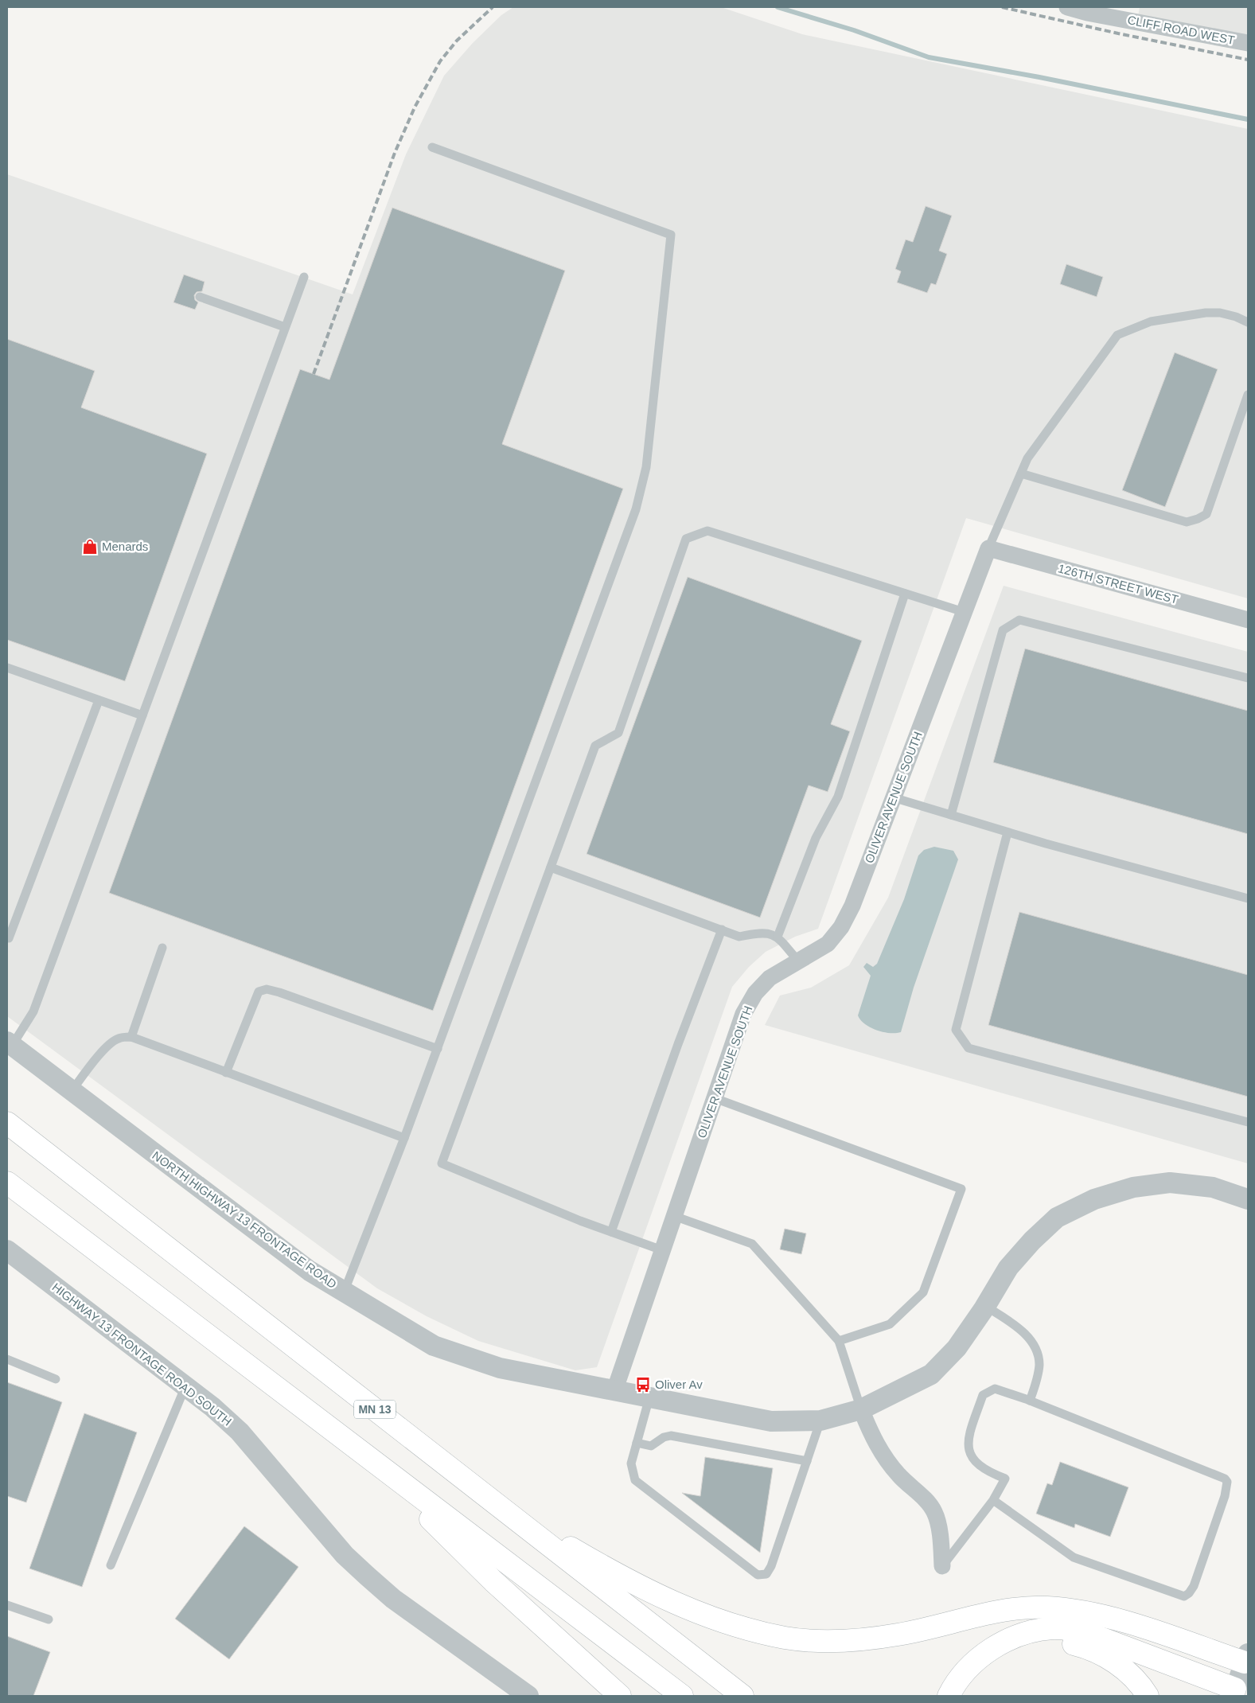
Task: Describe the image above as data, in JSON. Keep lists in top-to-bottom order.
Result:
{
  "streets": {
    "highway": ["MN 13"],
    "street": [
      "CLIFF ROAD WEST",
      "126TH STREET WEST",
      "OLIVER AVENUE SOUTH",
      "NORTH HIGHWAY 13 FRONTAGE ROAD",
      "HIGHWAY 13 FRONTAGE ROAD SOUTH"
    ]
  },
  "crossings": [
    ["126TH STREET WEST", "OLIVER AVENUE SOUTH"],
    ["OLIVER AVENUE SOUTH", "NORTH HIGHWAY 13 FRONTAGE ROAD"]
  ],
  "places": {
    "shop": ["Menards"],
    "bus stop": ["Oliver Av"]
  }
}
